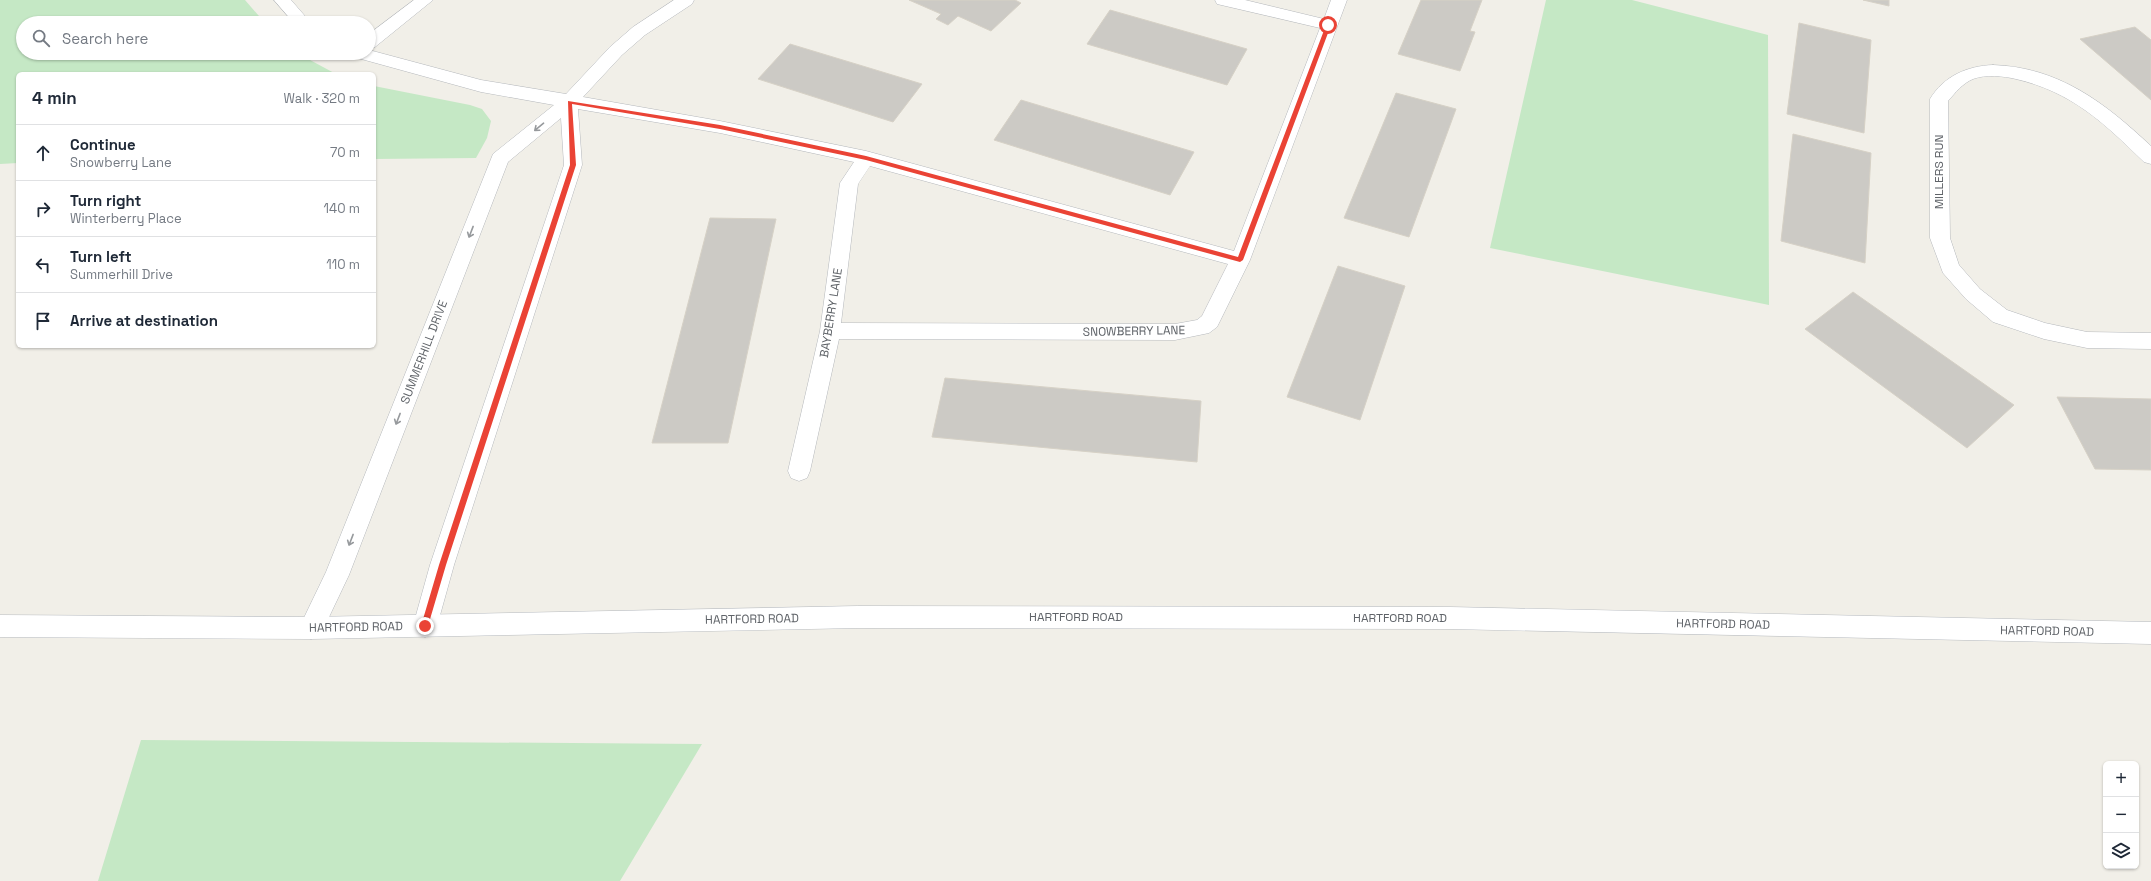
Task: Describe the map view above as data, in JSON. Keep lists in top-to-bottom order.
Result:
{
  "streets": {
    "street": [
      "MILLERS RUN",
      "BAYBERRY LANE",
      "SNOWBERRY LANE",
      "SUMMERHILL DRIVE",
      "HARTFORD ROAD"
    ]
  },
  "crossings": [
    ["BAYBERRY LANE", "SNOWBERRY LANE"],
    ["SUMMERHILL DRIVE", "HARTFORD ROAD"]
  ],
  "page": {
    "search": "Search here",
    "heading": ["4 min", "Walk · 320 m"],
    "list": [
      ["Continue", "Snowberry Lane", "70 m"],
      ["Turn right", "Winterberry Place", "140 m"],
      ["Turn left", "Summerhill Drive", "110 m"],
      "Arrive at destination"
    ],
    "map_buttons": ["+", "−"]
  }
}
